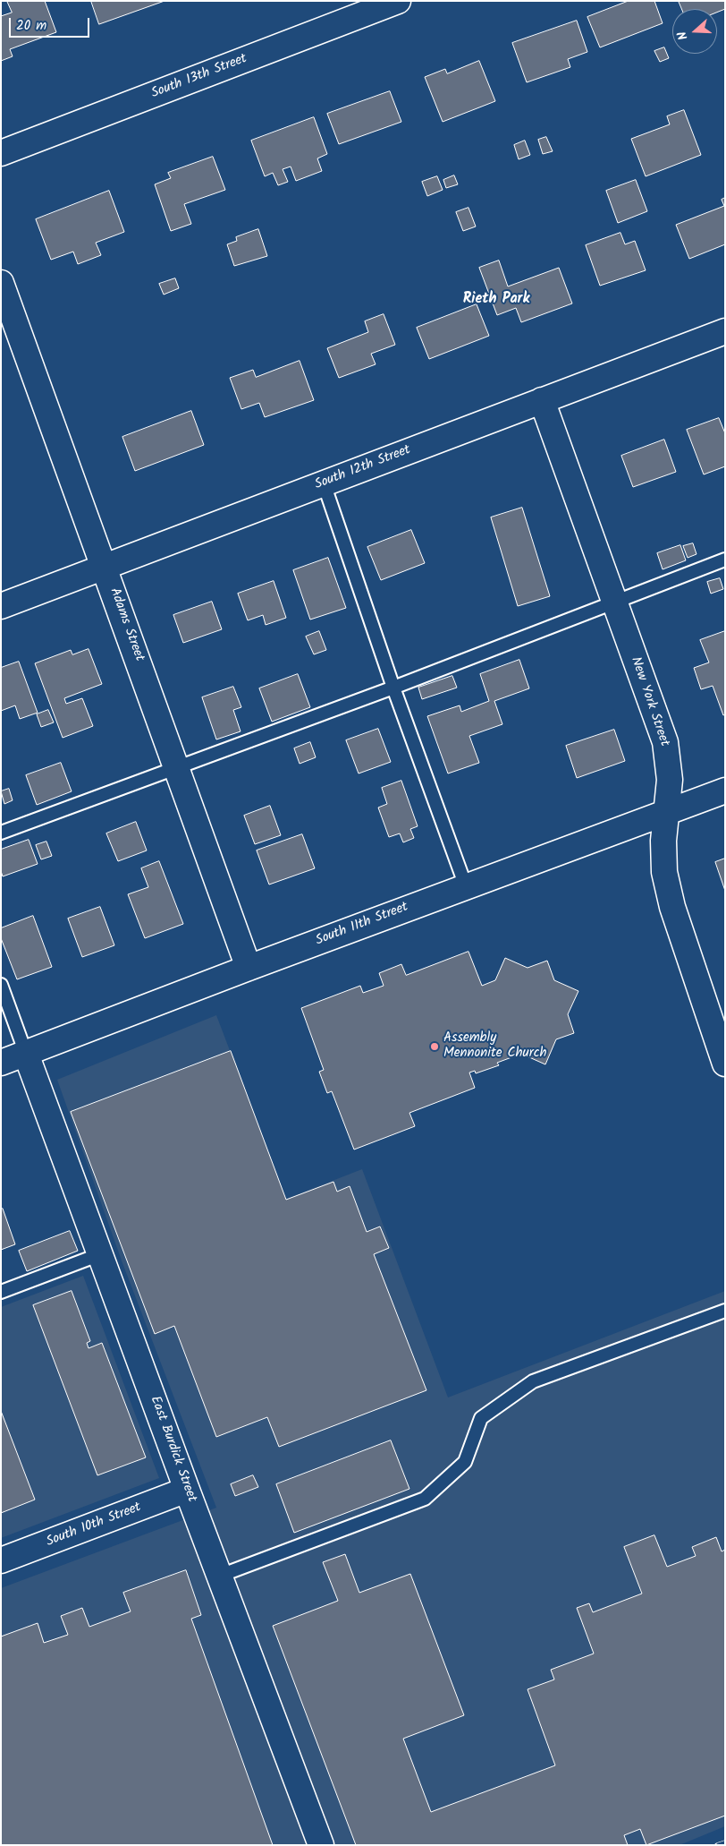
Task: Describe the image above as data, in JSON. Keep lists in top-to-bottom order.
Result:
{
  "streets": {
    "street": [
      "South 13th Street",
      "South 12th Street",
      "Adams Street",
      "New York Street",
      "South 11th Street",
      "East Burdick Street",
      "South 10th Street"
    ]
  },
  "crossings": [
    ["South 12th Street", "Adams Street"],
    ["South 12th Street", "New York Street"],
    ["Adams Street", "South 11th Street"],
    ["New York Street", "South 11th Street"],
    ["South 11th Street", "East Burdick Street"],
    ["East Burdick Street", "South 10th Street"]
  ],
  "districts": ["Rieth Park"],
  "places": ["Assembly Mennonite Church"],
  "scale_bar": "20 m",
  "north": "left"
}
